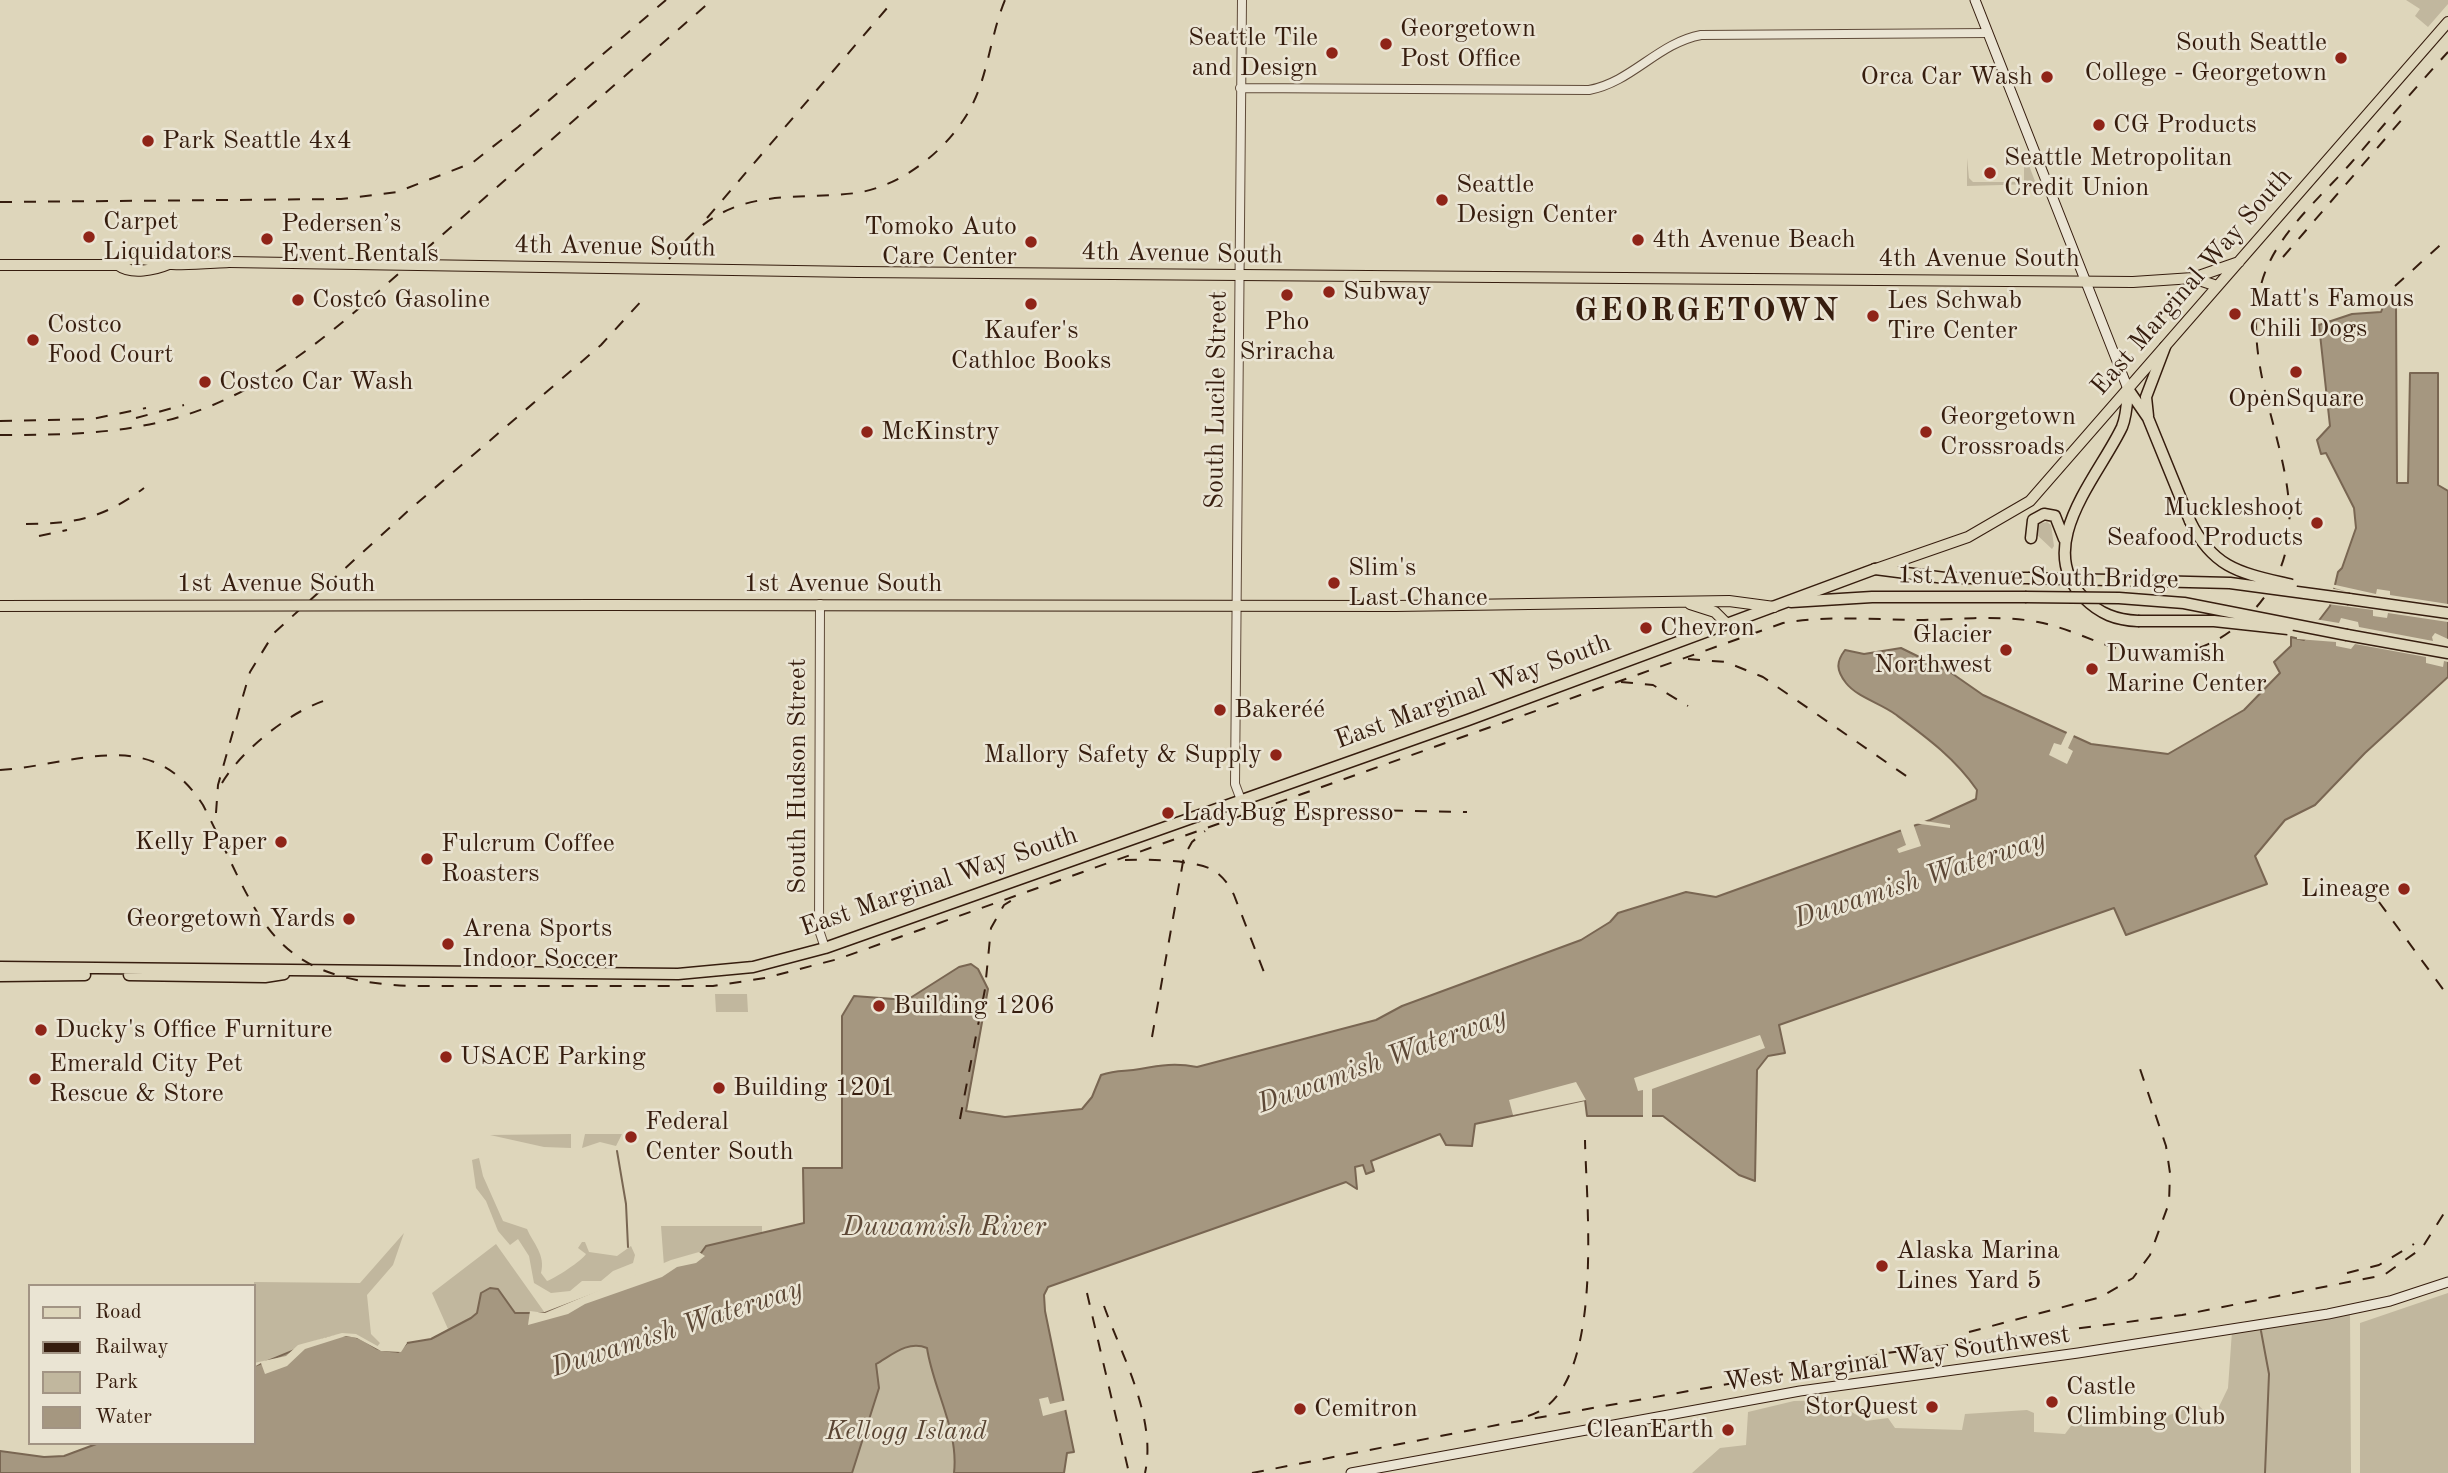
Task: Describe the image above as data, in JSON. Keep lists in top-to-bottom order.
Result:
{
  "streets": {
    "highway": ["East Marginal Way South", "1st Avenue South Bridge"],
    "main road": ["4th Avenue South", "1st Avenue South", "West Marginal Way Southwest"],
    "street": ["South Lucile Street", "South Hudson Street"]
  },
  "crossings": [
    ["4th Avenue South", "East Marginal Way South"],
    ["4th Avenue South", "South Lucile Street"],
    ["East Marginal Way South", "South Lucile Street"],
    ["East Marginal Way South", "1st Avenue South Bridge"],
    ["East Marginal Way South", "1st Avenue South"],
    ["East Marginal Way South", "South Hudson Street"],
    ["South Lucile Street", "1st Avenue South"],
    ["1st Avenue South", "South Hudson Street"]
  ],
  "districts": ["GEORGETOWN"],
  "water": ["Duwamish Waterway", "Duwamish River"],
  "parks": ["Kellogg Island"],
  "places": [
    "Georgetown Post Office",
    "Seattle Tile and Design",
    "South Seattle College - Georgetown",
    "Orca Car Wash",
    "CG Products",
    "Park Seattle 4x4",
    "Seattle Metropolitan Credit Union",
    "Seattle Design Center",
    "Carpet Liquidators",
    "Pedersen’s Event Rentals",
    "4th Avenue Beach",
    "Tomoko Auto Care Center",
    "Subway",
    "Pho Sriracha",
    "Costco Gasoline",
    "Kaufer's Cathloc Books",
    "Matt's Famous Chili Dogs",
    "Les Schwab Tire Center",
    "Costco Food Court",
    "OpenSquare",
    "Costco Car Wash",
    "McKinstry",
    "Georgetown Crossroads",
    "Muckleshoot Seafood Products",
    "Slim's Last Chance",
    "Chevron",
    "Glacier Northwest",
    "Duwamish Marine Center",
    "Bakeréé",
    "Mallory Safety & Supply",
    "LadyBug Espresso",
    "Kelly Paper",
    "Fulcrum Coffee Roasters",
    "Lineage",
    "Georgetown Yards",
    "Arena Sports Indoor Soccer",
    "Building 1206",
    "Ducky's Office Furniture",
    "USACE Parking",
    "Emerald City Pet Rescue & Store",
    "Building 1201",
    "Federal Center South",
    "Alaska Marina Lines Yard 5",
    "Castle Climbing Club",
    "StorQuest",
    "Cemitron",
    "CleanEarth"
  ],
  "legend": [
    "Road",
    "Railway",
    "Park",
    "Water"
  ]
}
